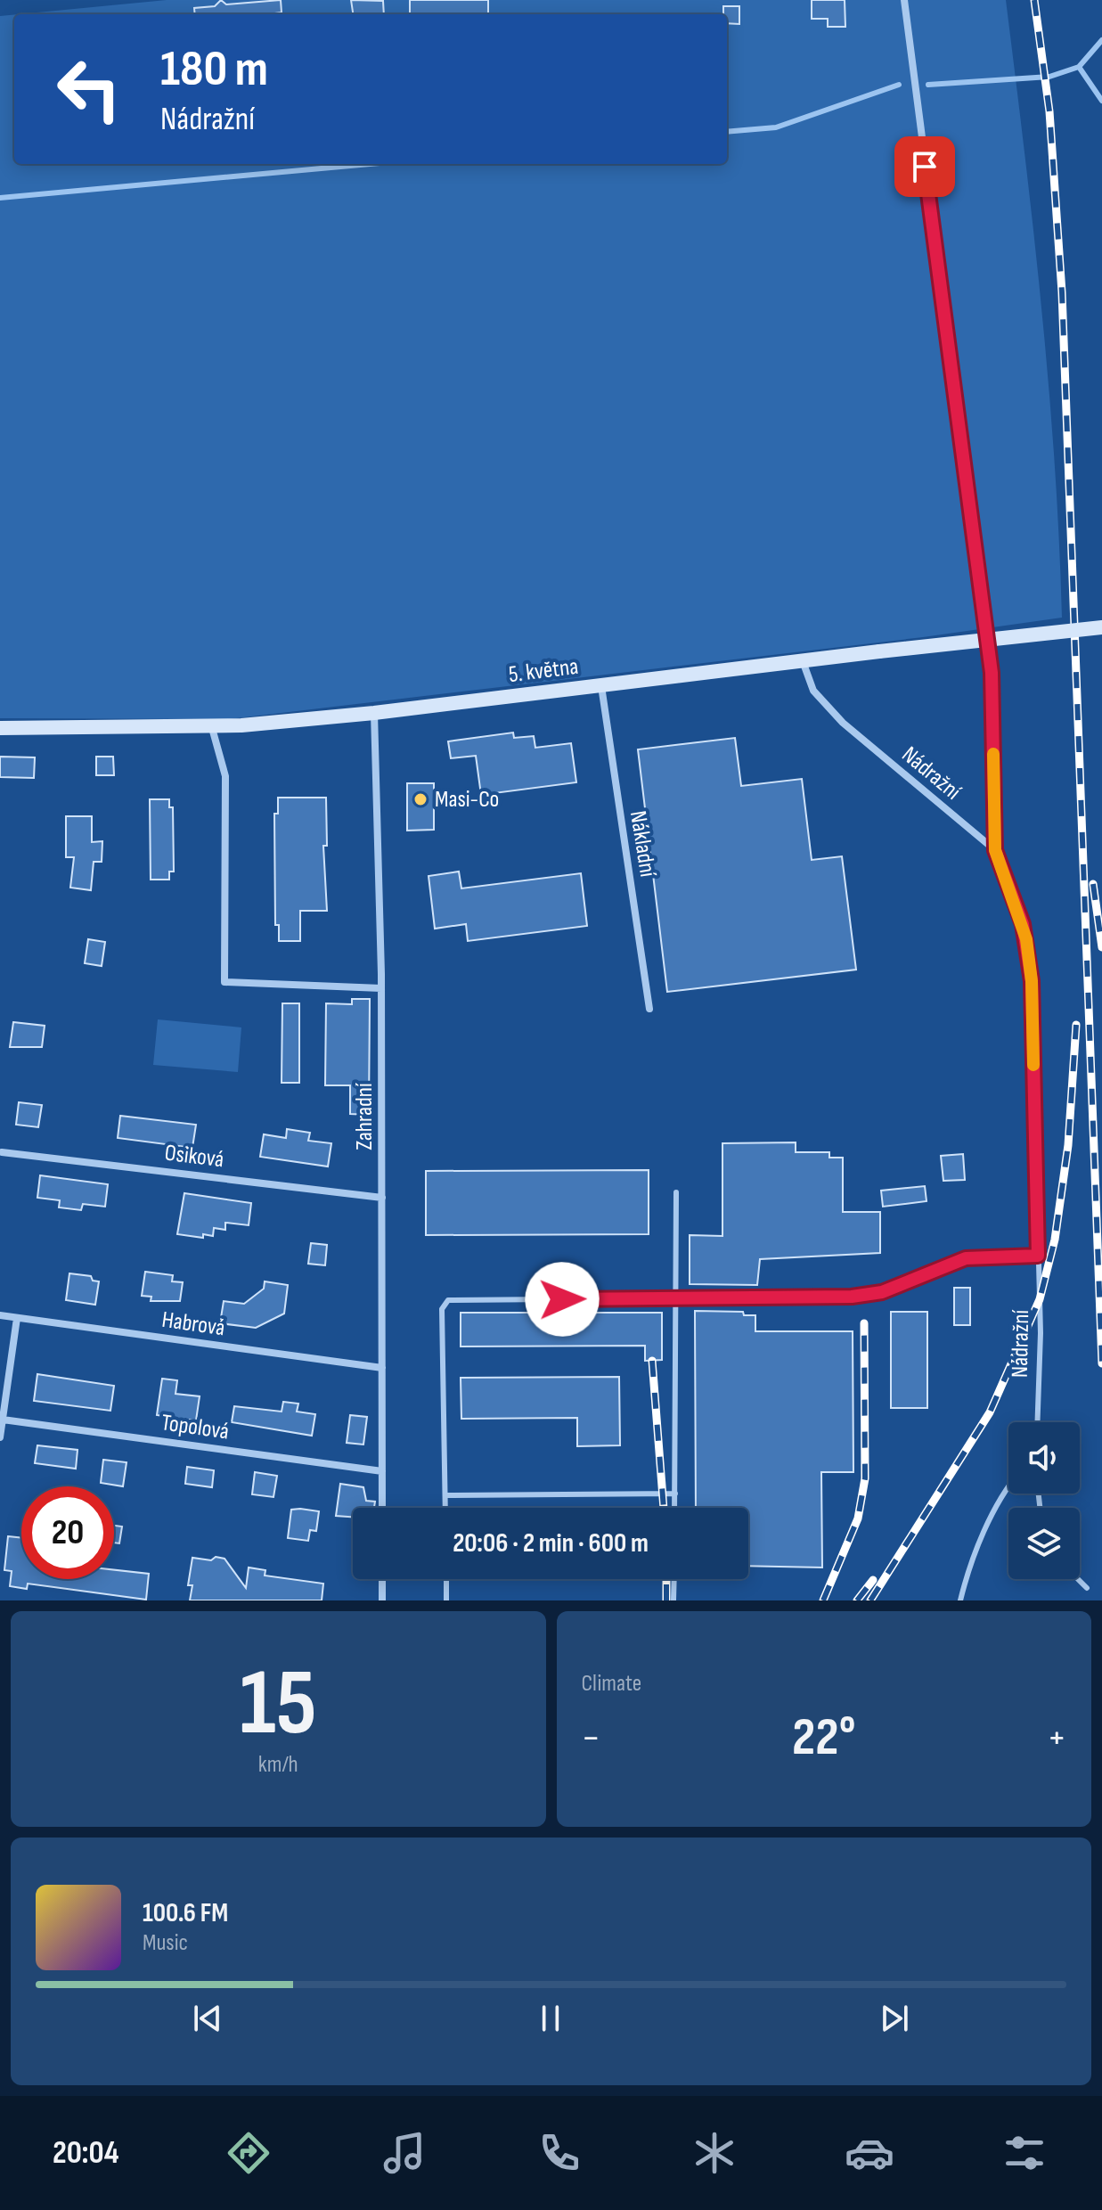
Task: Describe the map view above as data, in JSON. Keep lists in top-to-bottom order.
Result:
{
  "streets": {
    "main road": ["5. května"],
    "street": [
      "Nádražní",
      "Nákladní",
      "Zahradní",
      "Osiková",
      "Habrová",
      "Topolová"
    ]
  },
  "crossings": [
    ["5. května", "Nádražní"],
    ["5. května", "Nákladní"],
    ["5. května", "Zahradní"],
    ["Zahradní", "Osiková"],
    ["Zahradní", "Habrová"],
    ["Zahradní", "Topolová"]
  ],
  "places": ["Masi-Co"],
  "page": {
    "turn": ["180 m", "Nádražní"],
    "limit": "20",
    "trip": "20:06 · 2 min · 600 m",
    "tile": [
      ["15", "km/h"],
      "Climate"
    ],
    "heat": ["−", "22°", "+"],
    "song": ["100.6 FM", "Music"],
    "tabs": "20:04"
  }
}
